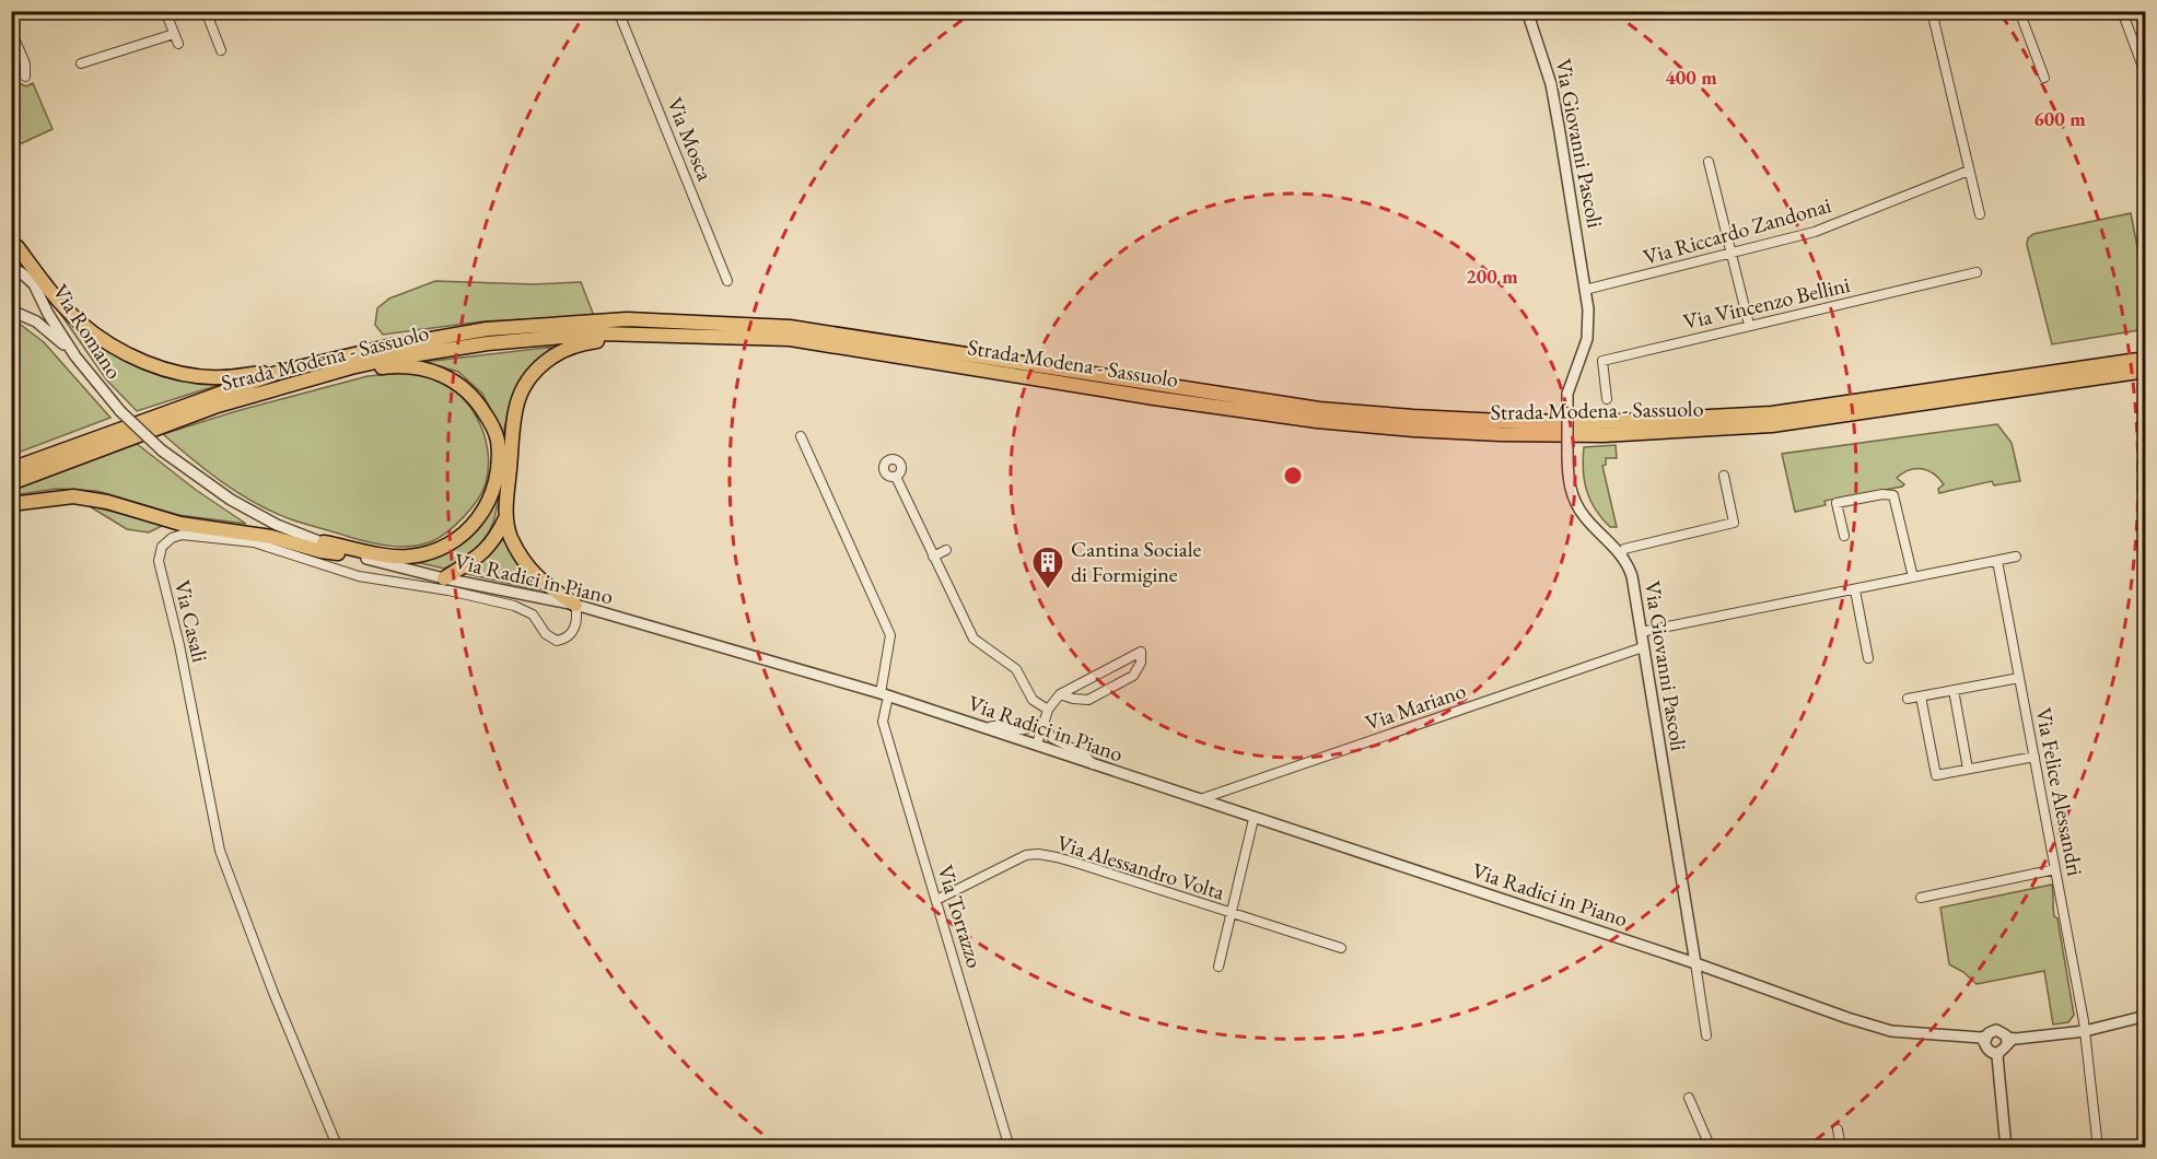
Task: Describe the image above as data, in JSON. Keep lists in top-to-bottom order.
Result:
{
  "streets": {
    "highway": ["Strada Modena - Sassuolo"],
    "street": [
      "Via Mosca",
      "Via Giovanni Pascoli",
      "Via Riccardo Zandonai",
      "Via Vincenzo Bellini",
      "Via Romano",
      "Via Radici in Piano",
      "Via Casali",
      "Via Mariano",
      "Via Felice Alessandri",
      "Via Alessandro Volta",
      "Via Torrazzo"
    ]
  },
  "crossings": [
    ["Via Giovanni Pascoli", "Via Riccardo Zandonai"],
    ["Via Giovanni Pascoli", "Via Radici in Piano"],
    ["Via Giovanni Pascoli", "Via Mariano"],
    ["Via Romano", "Via Radici in Piano"],
    ["Via Radici in Piano", "Via Casali"],
    ["Via Radici in Piano", "Via Mariano"],
    ["Via Radici in Piano", "Via Felice Alessandri"],
    ["Via Radici in Piano", "Via Torrazzo"],
    ["Via Alessandro Volta", "Via Torrazzo"]
  ],
  "places": {
    "building": ["Cantina Sociale di Formigine"]
  },
  "rings": ["400 m", "600 m", "200 m"]
}
